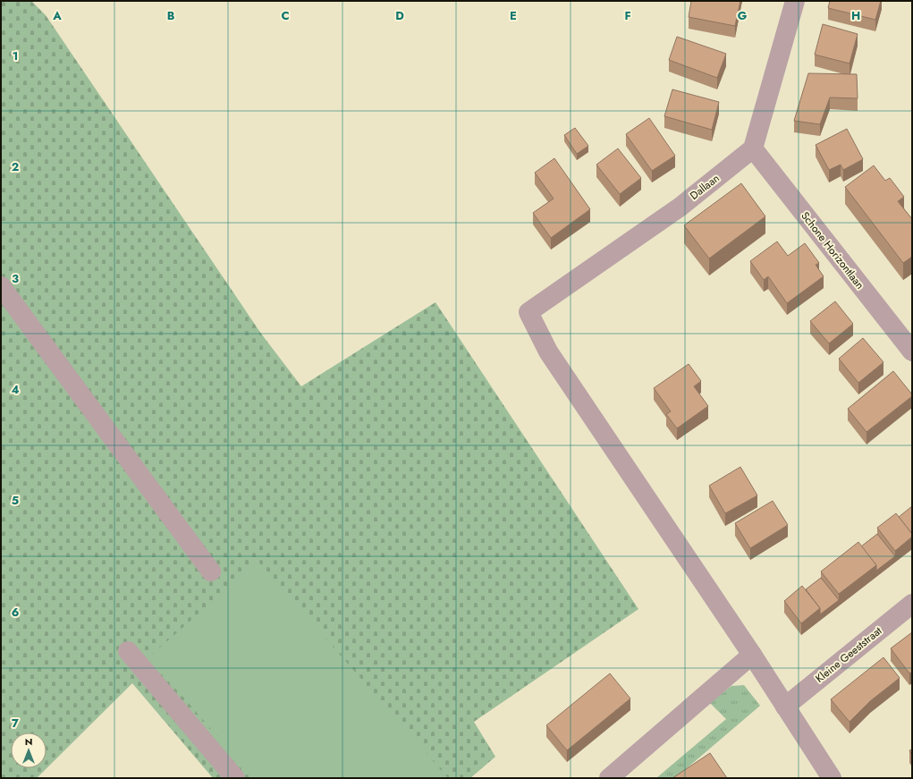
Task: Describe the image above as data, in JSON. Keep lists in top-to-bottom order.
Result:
{
  "streets": {
    "street": ["Dallaan", "Schone Horizontlaan", "Kleine Geeststraat"]
  },
  "crossings": [
    ["Dallaan", "Schone Horizontlaan"]
  ],
  "north": "top",
  "grid": {
    "columns": [
      "A",
      "B",
      "C",
      "D",
      "E",
      "F",
      "G",
      "H"
    ],
    "rows": [
      "1",
      "2",
      "3",
      "4",
      "5",
      "6",
      "7"
    ]
  }
}
